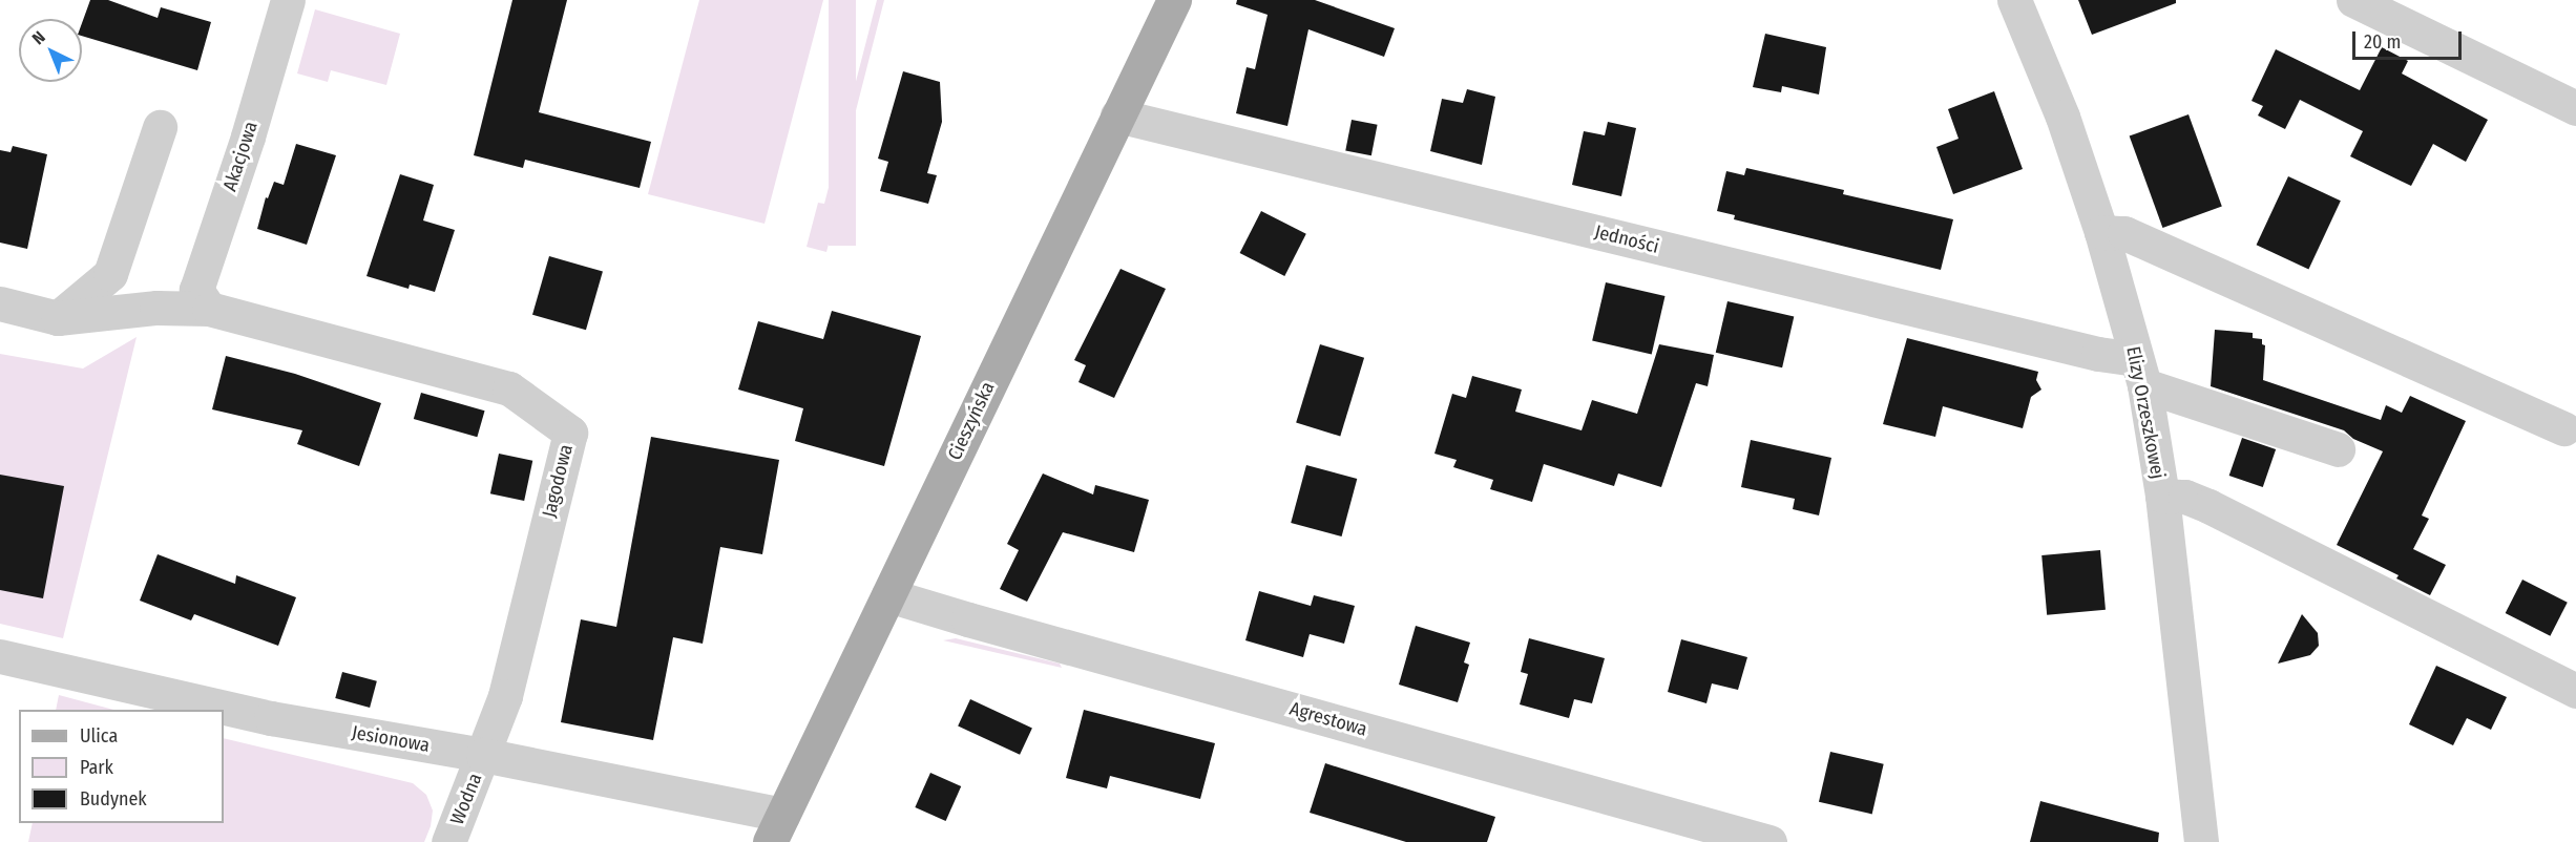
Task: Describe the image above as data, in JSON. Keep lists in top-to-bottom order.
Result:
{
  "streets": {
    "main road": ["Cieszyńska"],
    "street": [
      "Akacjowa",
      "Jedności",
      "Elizy Orzeszkowej",
      "Jagodowa",
      "Agrestowa",
      "Jesionowa",
      "Wodna"
    ]
  },
  "crossings": [
    ["Akacjowa", "Jagodowa"],
    ["Jedności", "Elizy Orzeszkowej"],
    ["Jedności", "Cieszyńska"],
    ["Cieszyńska", "Agrestowa"],
    ["Cieszyńska", "Jesionowa"],
    ["Jagodowa", "Jesionowa"],
    ["Jagodowa", "Wodna"],
    ["Jesionowa", "Wodna"]
  ],
  "legend": ["Ulica", "Park", "Budynek"],
  "scale_bar": "20 m",
  "north": "top left"
}
